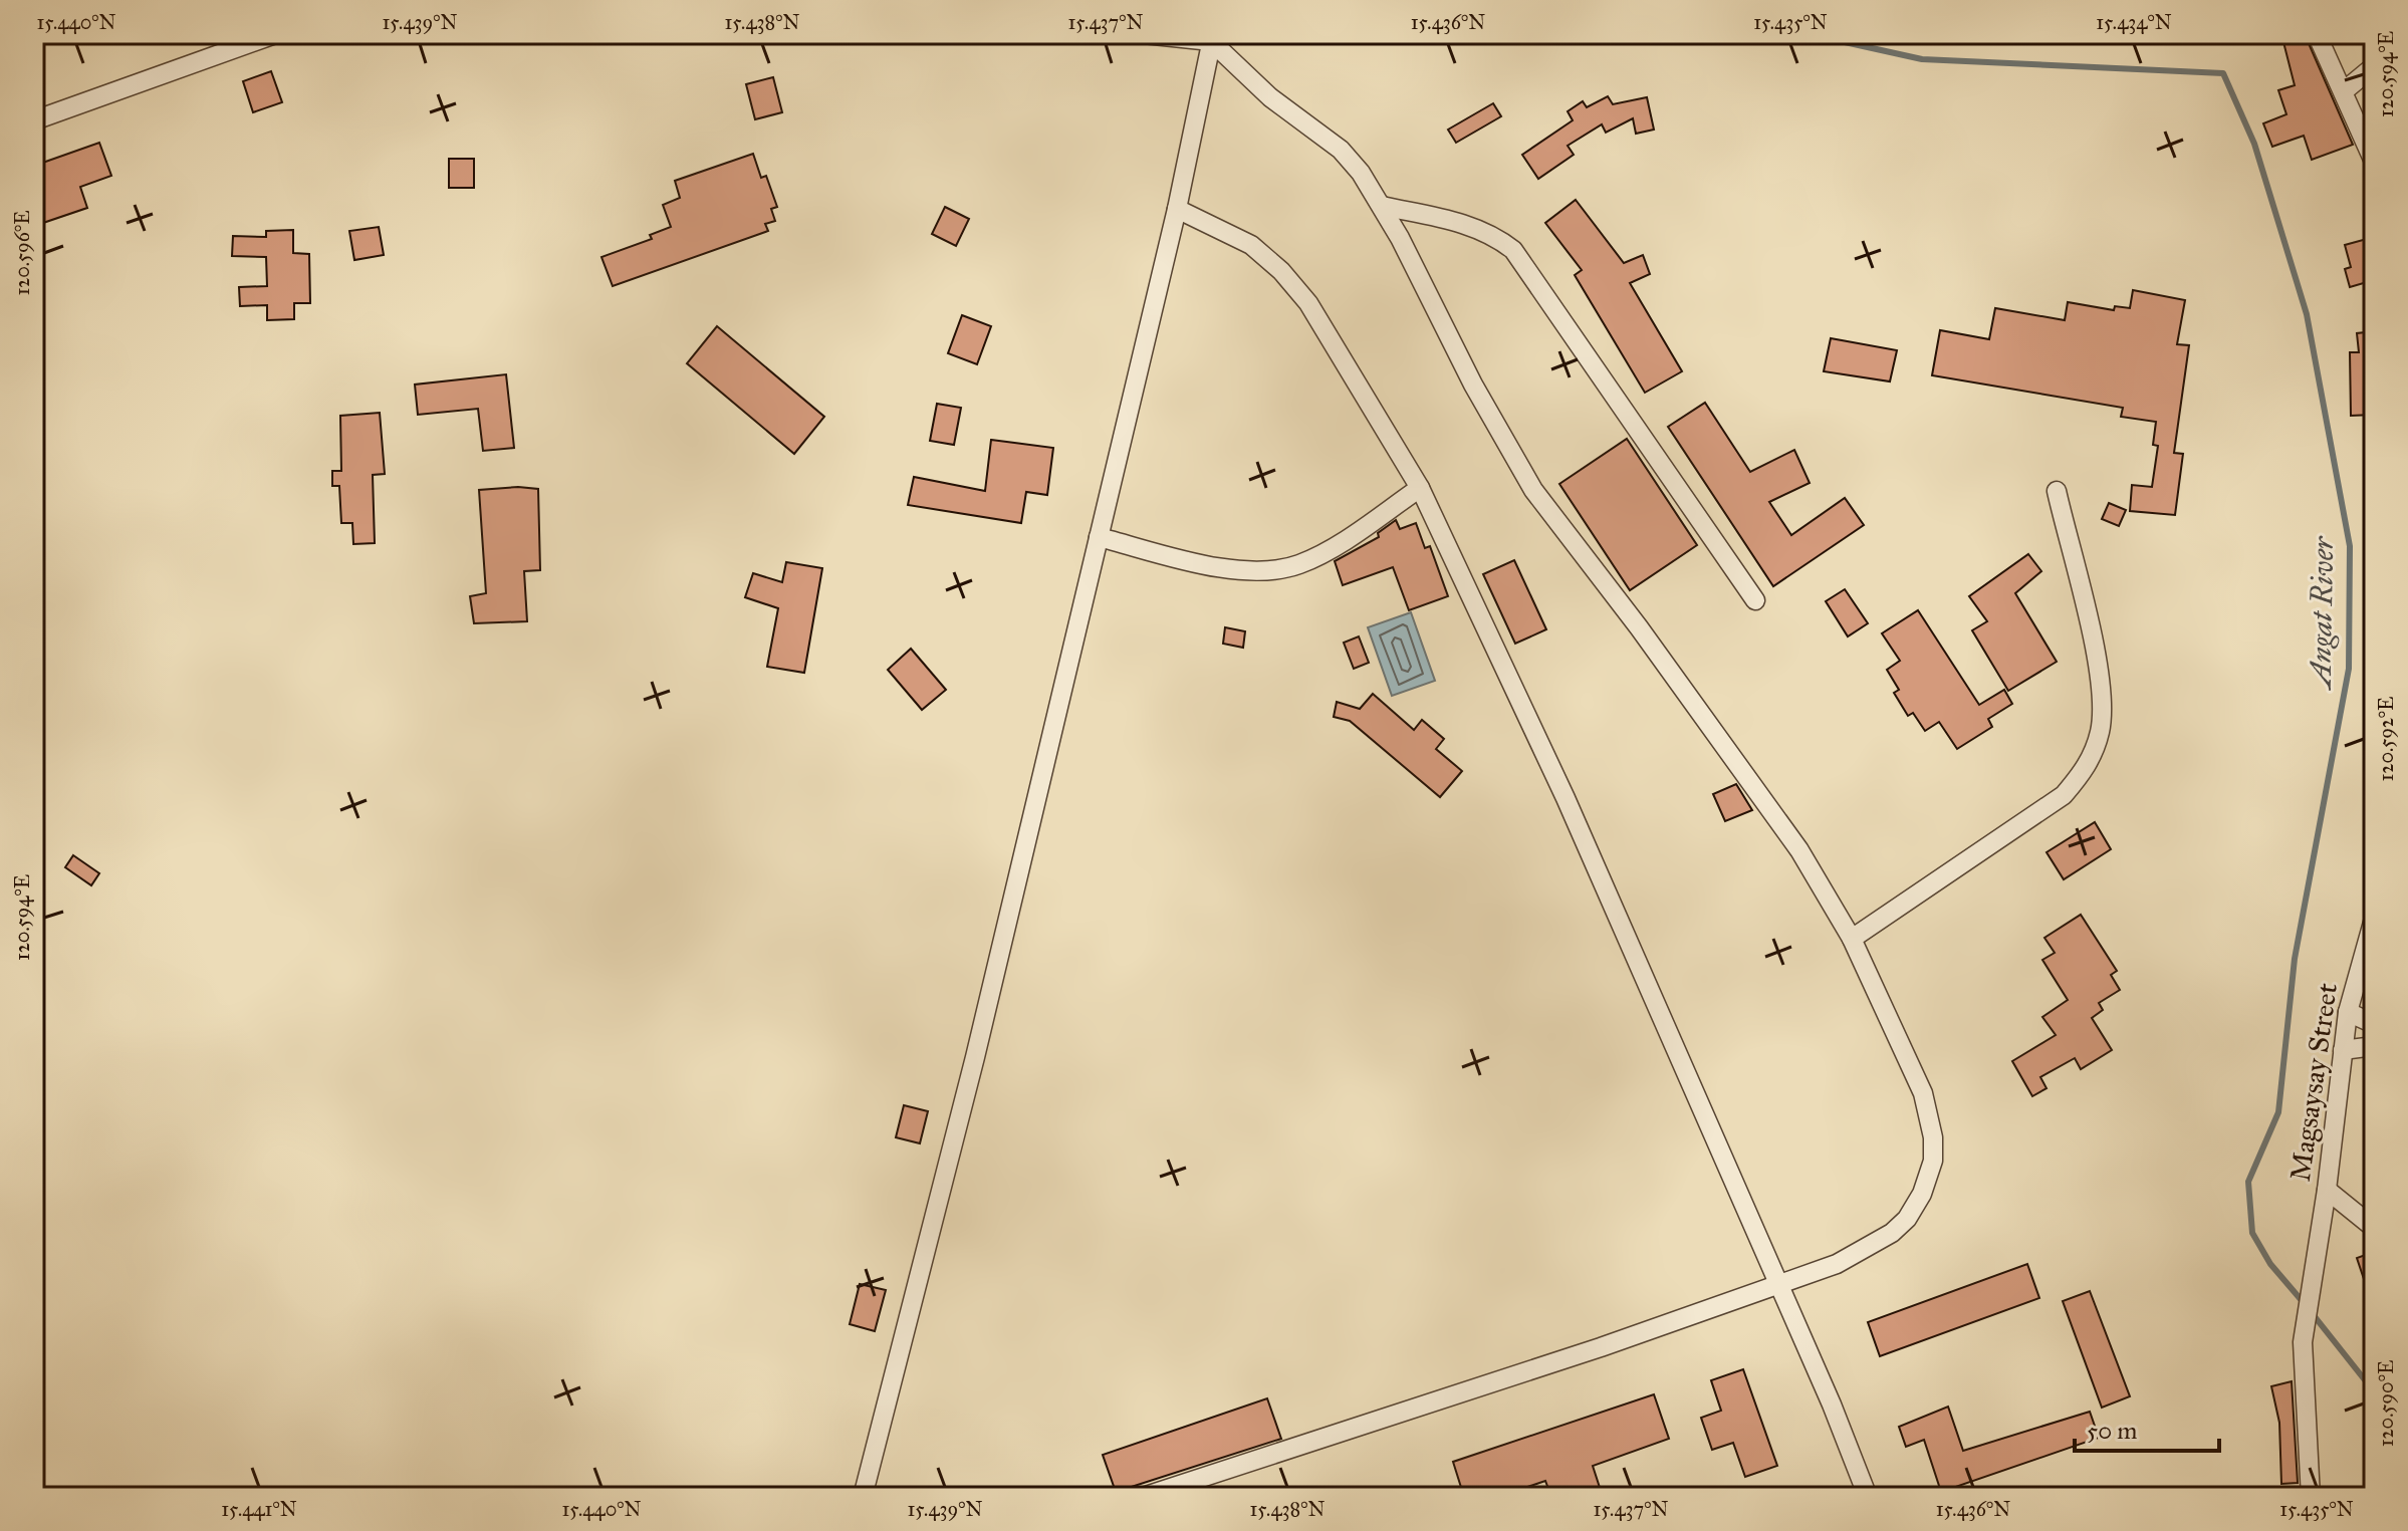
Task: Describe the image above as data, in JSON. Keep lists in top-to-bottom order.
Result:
{
  "streets": {
    "street": ["Magsaysay Street"]
  },
  "water": ["Angat River"],
  "scale_bar": "50 m",
  "coordinates": [
    "15.440°N",
    "15.439°N",
    "15.438°N",
    "15.437°N",
    "15.436°N",
    "15.435°N",
    "15.434°N",
    "120.594°E",
    "120.596°E",
    "120.592°E",
    "120.590°E",
    "15.441°N"
  ]
}
